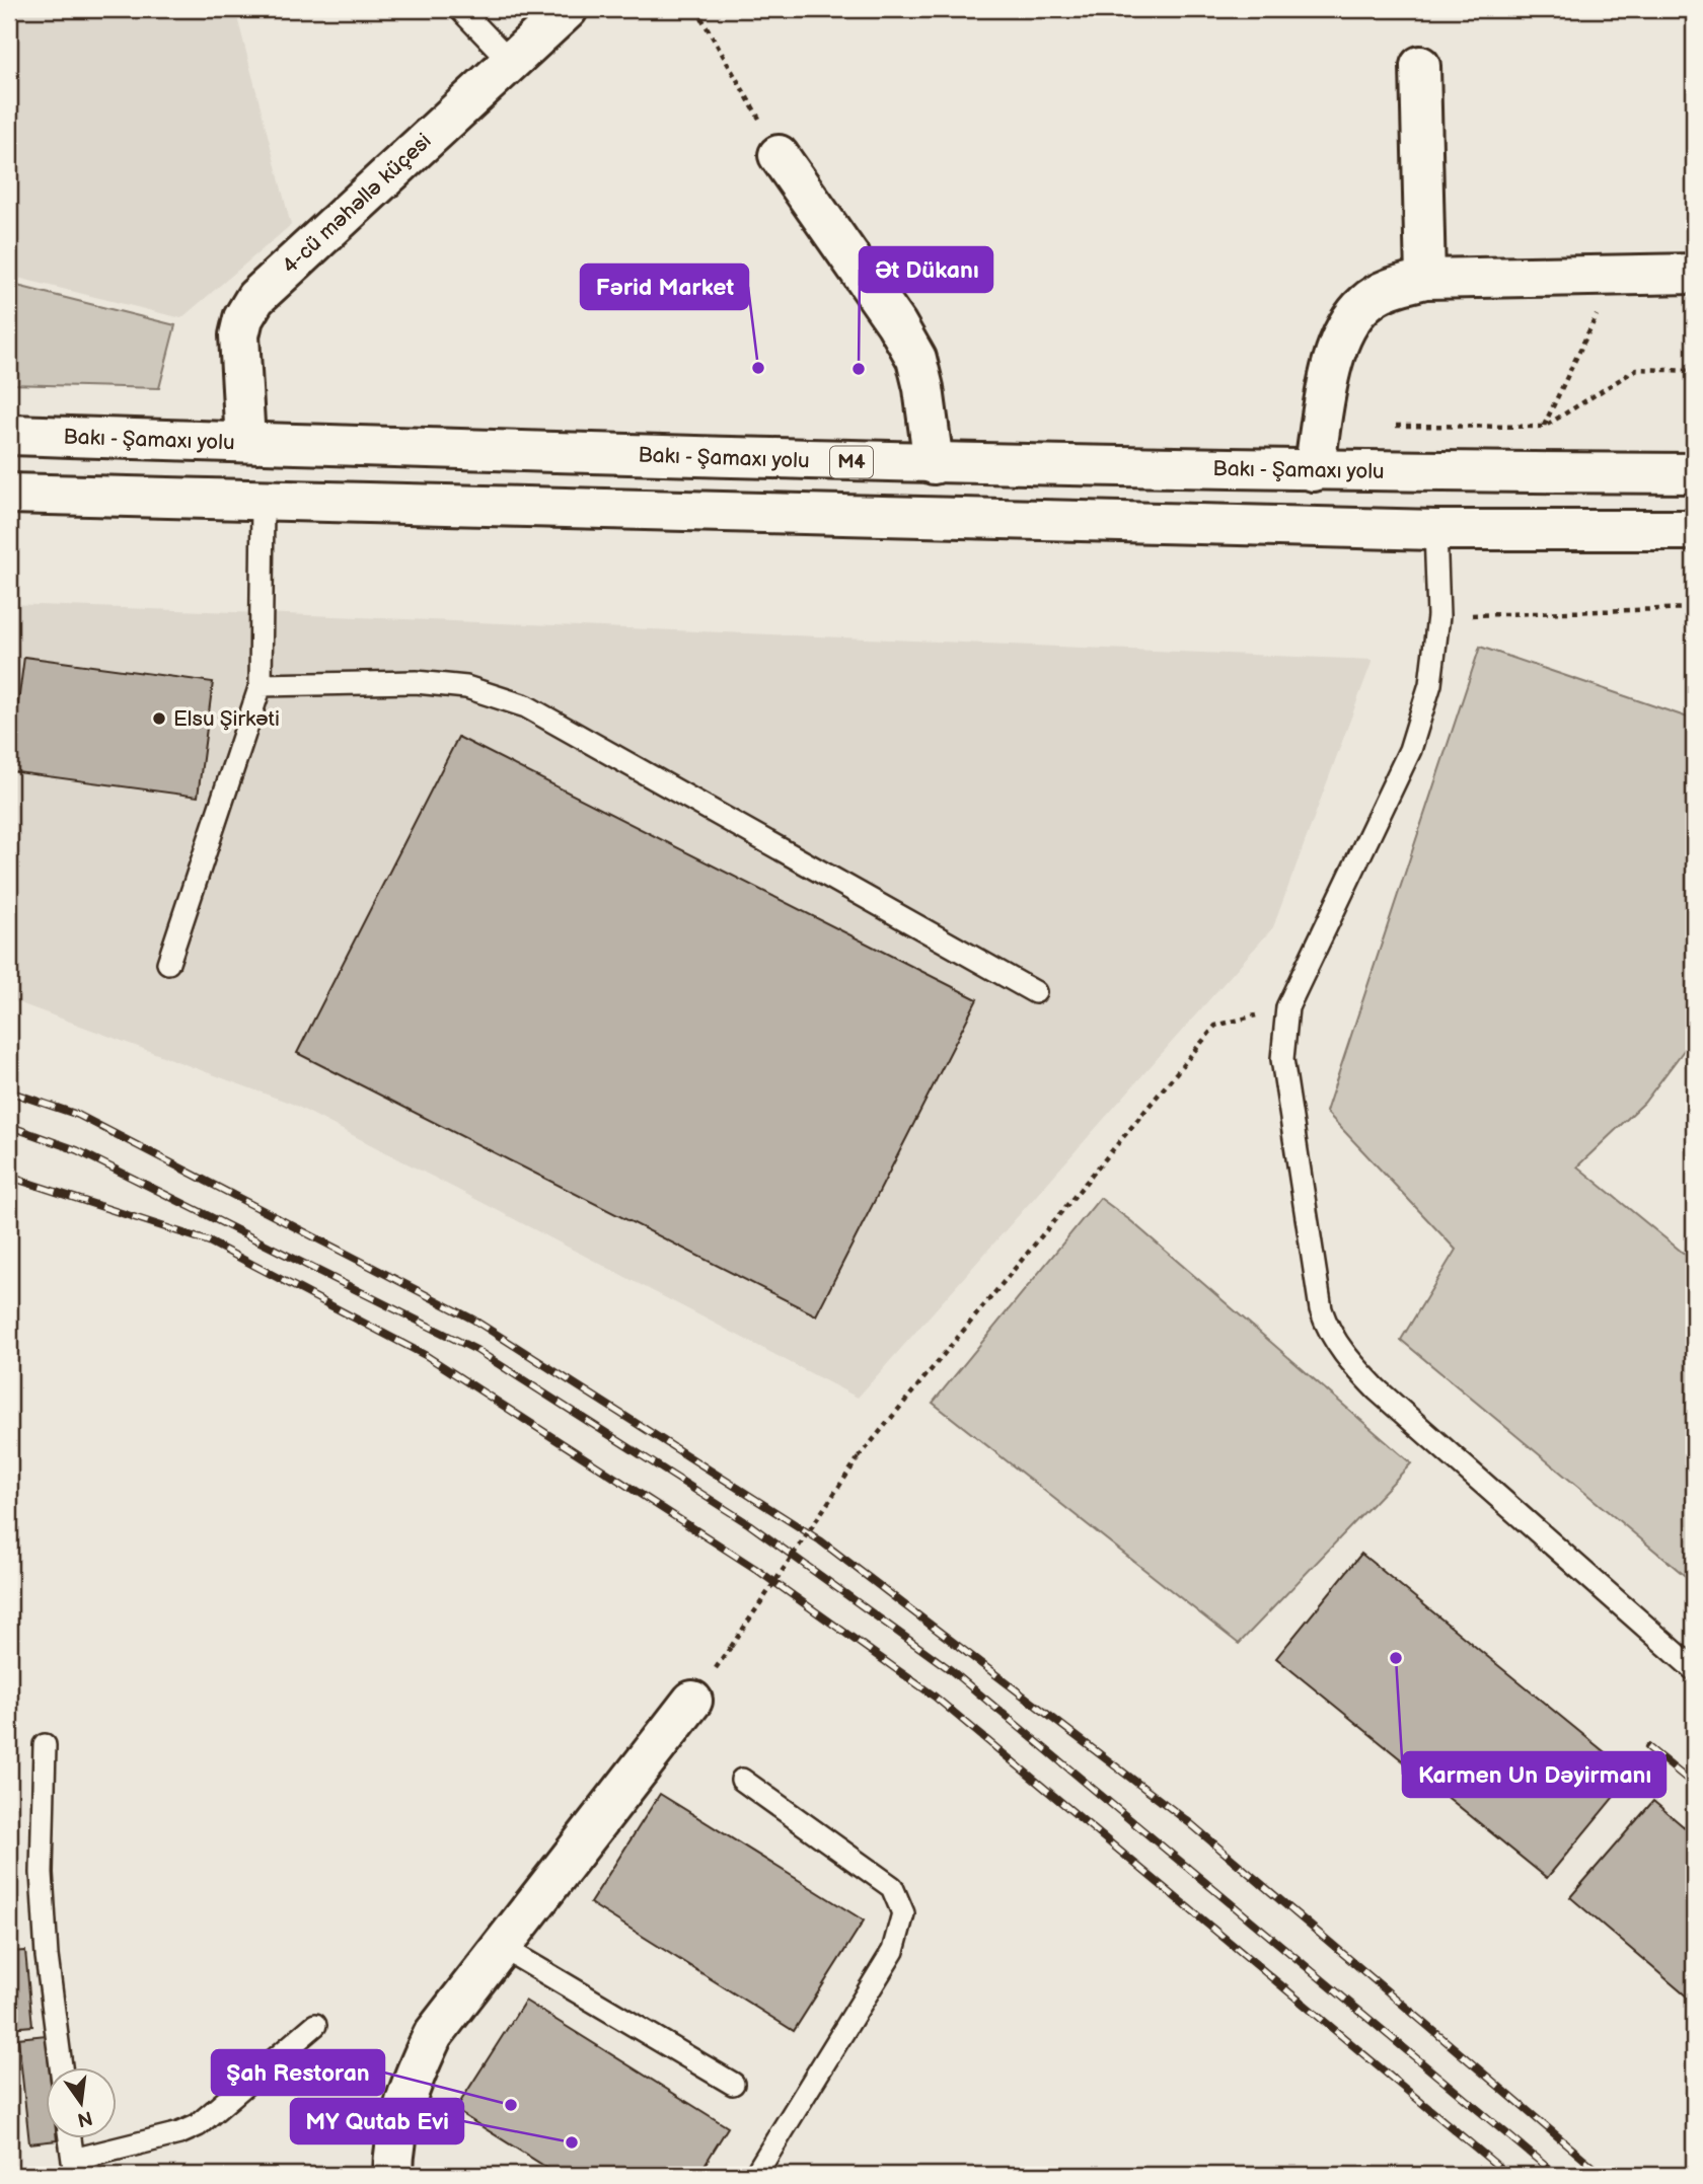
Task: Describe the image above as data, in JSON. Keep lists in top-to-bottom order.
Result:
{
  "streets": {
    "main road": ["4-cü məhəllə küçesi", "Bakı - Şamaxı yolu", "M4"]
  },
  "crossings": [
    ["4-cü məhəllə küçesi", "Bakı - Şamaxı yolu"]
  ],
  "places": [
    "Fərid Market",
    "Ət Dükanı",
    "Elsu Şirkəti",
    "Karmen Un Dəyirmanı",
    "Şah Restoran",
    "MY Qutab Evi"
  ],
  "north": "bottom"
}
